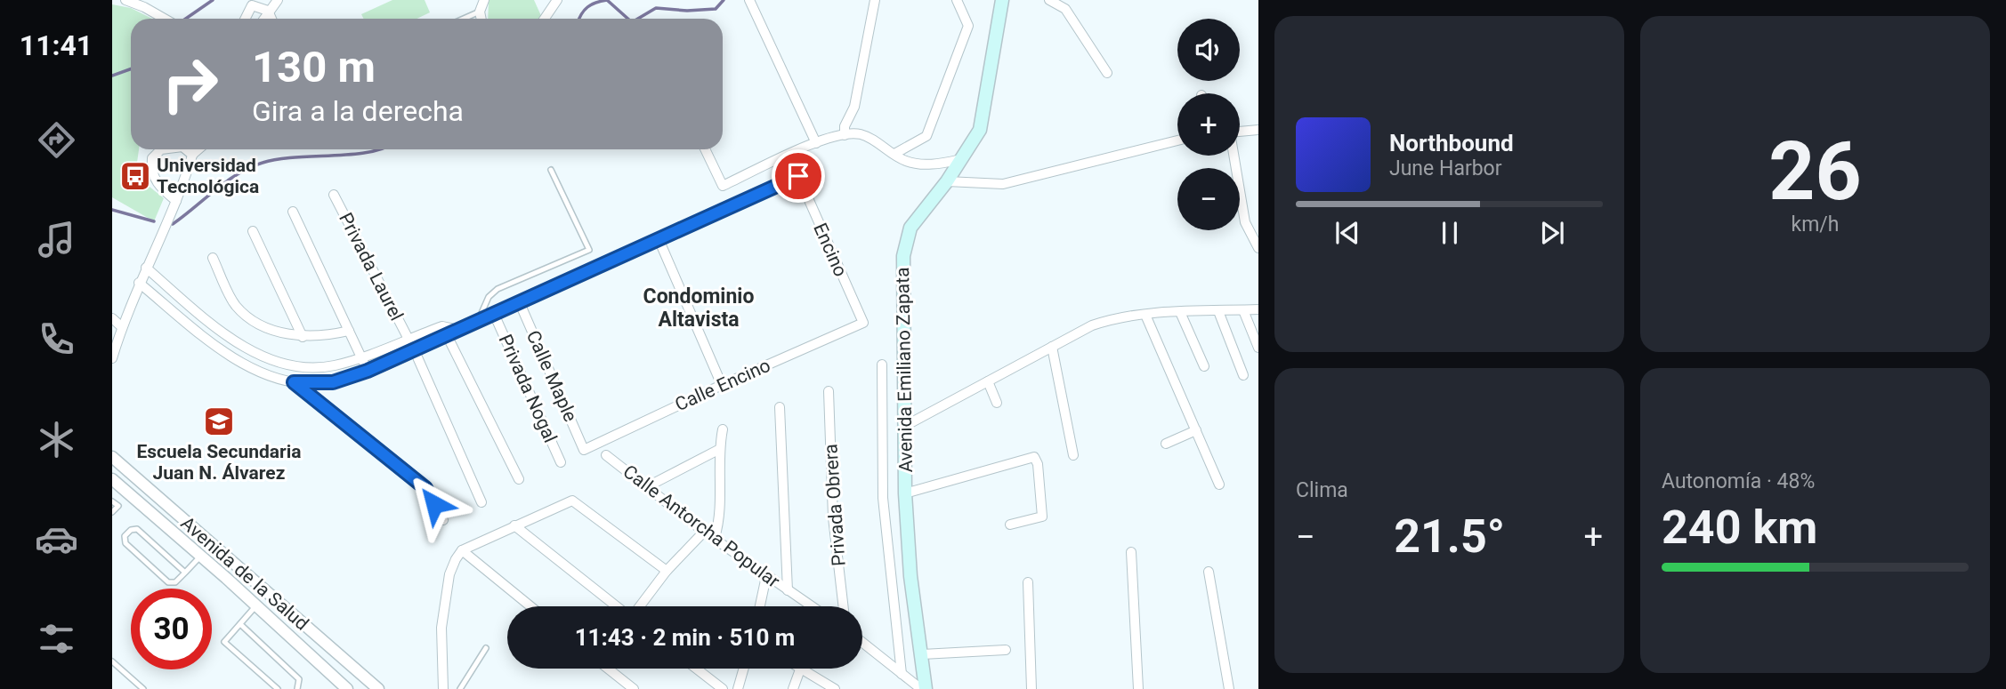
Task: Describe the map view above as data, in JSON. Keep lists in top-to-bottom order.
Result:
{
  "streets": {
    "main road": ["Avenida Emiliano Zapata"],
    "street": [
      "Encino",
      "Privada Laurel",
      "Calle Maple",
      "Calle Encino",
      "Privada Nogal",
      "Privada Obrera",
      "Calle Antorcha Popular",
      "Avenida de la Salud"
    ]
  },
  "crossings": [
    ["Encino", "Calle Encino"],
    ["Calle Maple", "Calle Encino"]
  ],
  "districts": ["Condominio Altavista"],
  "places": {
    "bus stop": ["Universidad Tecnológica"],
    "school or university": ["Escuela Secundaria Juan N. Álvarez"]
  },
  "page": {
    "tabs": "11:41",
    "tile": [
      ["26", "km/h"],
      "Clima",
      ["Autonomía · 48%", "240 km"]
    ],
    "map_buttons": ["+", "−"],
    "turn": ["130 m", "Gira a la derecha"],
    "song": ["Northbound", "June Harbor"],
    "heat": ["−", "21.5°", "+"],
    "limit": "30",
    "trip": "11:43 · 2 min · 510 m"
  }
}
